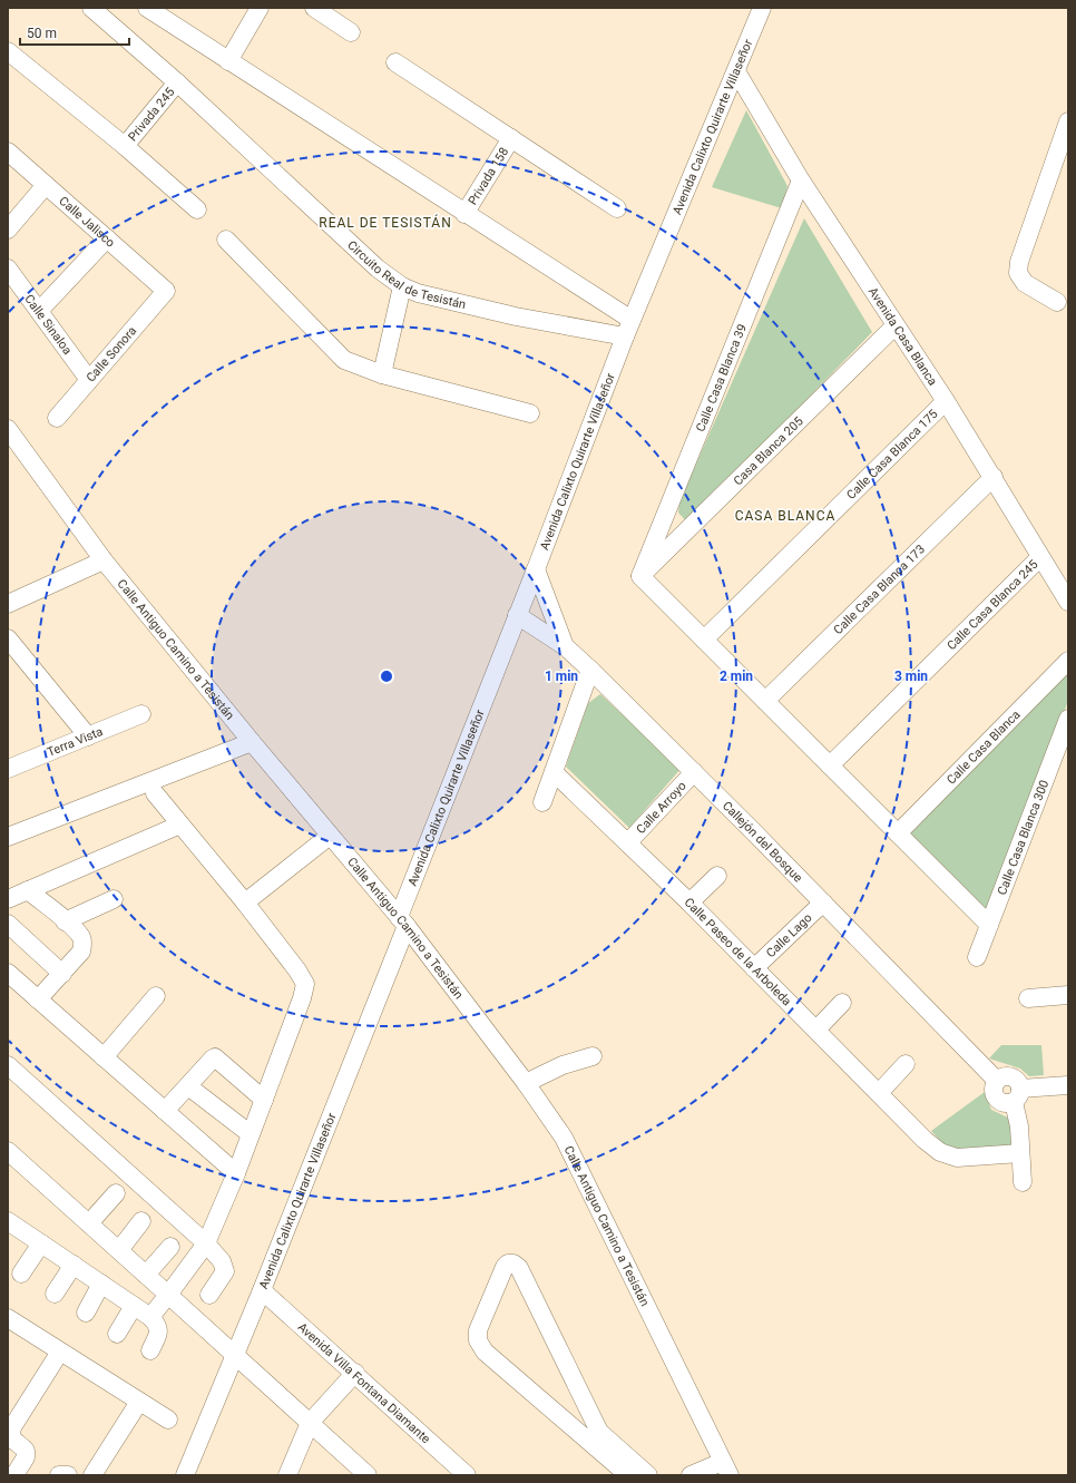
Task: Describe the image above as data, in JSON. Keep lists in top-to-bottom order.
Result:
{
  "streets": {
    "street": [
      "Privada 245",
      "Avenida Calixto Quirarte Villaseñor",
      "Privada 158",
      "Calle Jalisco",
      "Circuito Real de Tesistán",
      "Calle Sinaloa",
      "Avenida Casa Blanca",
      "Calle Sonora",
      "Calle Casa Blanca 39",
      "Casa Blanca 205",
      "Calle Casa Blanca 175",
      "Calle Casa Blanca 173",
      "Calle Casa Blanca 245",
      "Calle Antiguo Camino a Tesistán",
      "Terra Vista",
      "Calle Casa Blanca",
      "Calle Arroyo",
      "Calle Casa Blanca 300",
      "Callejón del Bosque",
      "Calle Lago",
      "Calle Paseo de la Arboleda",
      "Avenida Villa Fontana Diamante"
    ]
  },
  "crossings": [
    ["Privada 245", "Circuito Real de Tesistán"],
    ["Avenida Calixto Quirarte Villaseñor", "Circuito Real de Tesistán"],
    ["Avenida Calixto Quirarte Villaseñor", "Avenida Casa Blanca"],
    ["Avenida Calixto Quirarte Villaseñor", "Calle Antiguo Camino a Tesistán"],
    ["Avenida Calixto Quirarte Villaseñor", "Callejón del Bosque"],
    ["Avenida Calixto Quirarte Villaseñor", "Avenida Villa Fontana Diamante"],
    ["Calle Jalisco", "Calle Sonora"],
    ["Calle Sinaloa", "Calle Sonora"],
    ["Avenida Casa Blanca", "Calle Casa Blanca 39"],
    ["Avenida Casa Blanca", "Casa Blanca 205"],
    ["Avenida Casa Blanca", "Calle Casa Blanca 175"],
    ["Avenida Casa Blanca", "Calle Casa Blanca 173"],
    ["Avenida Casa Blanca", "Calle Casa Blanca 245"],
    ["Calle Casa Blanca 39", "Casa Blanca 205"],
    ["Calle Arroyo", "Callejón del Bosque"],
    ["Calle Arroyo", "Calle Paseo de la Arboleda"],
    ["Callejón del Bosque", "Calle Lago"],
    ["Calle Lago", "Calle Paseo de la Arboleda"]
  ],
  "districts": ["REAL DE TESISTÁN", "CASA BLANCA"],
  "scale_bar": "50 m",
  "rings": ["1 min", "2 min", "3 min"]
}
